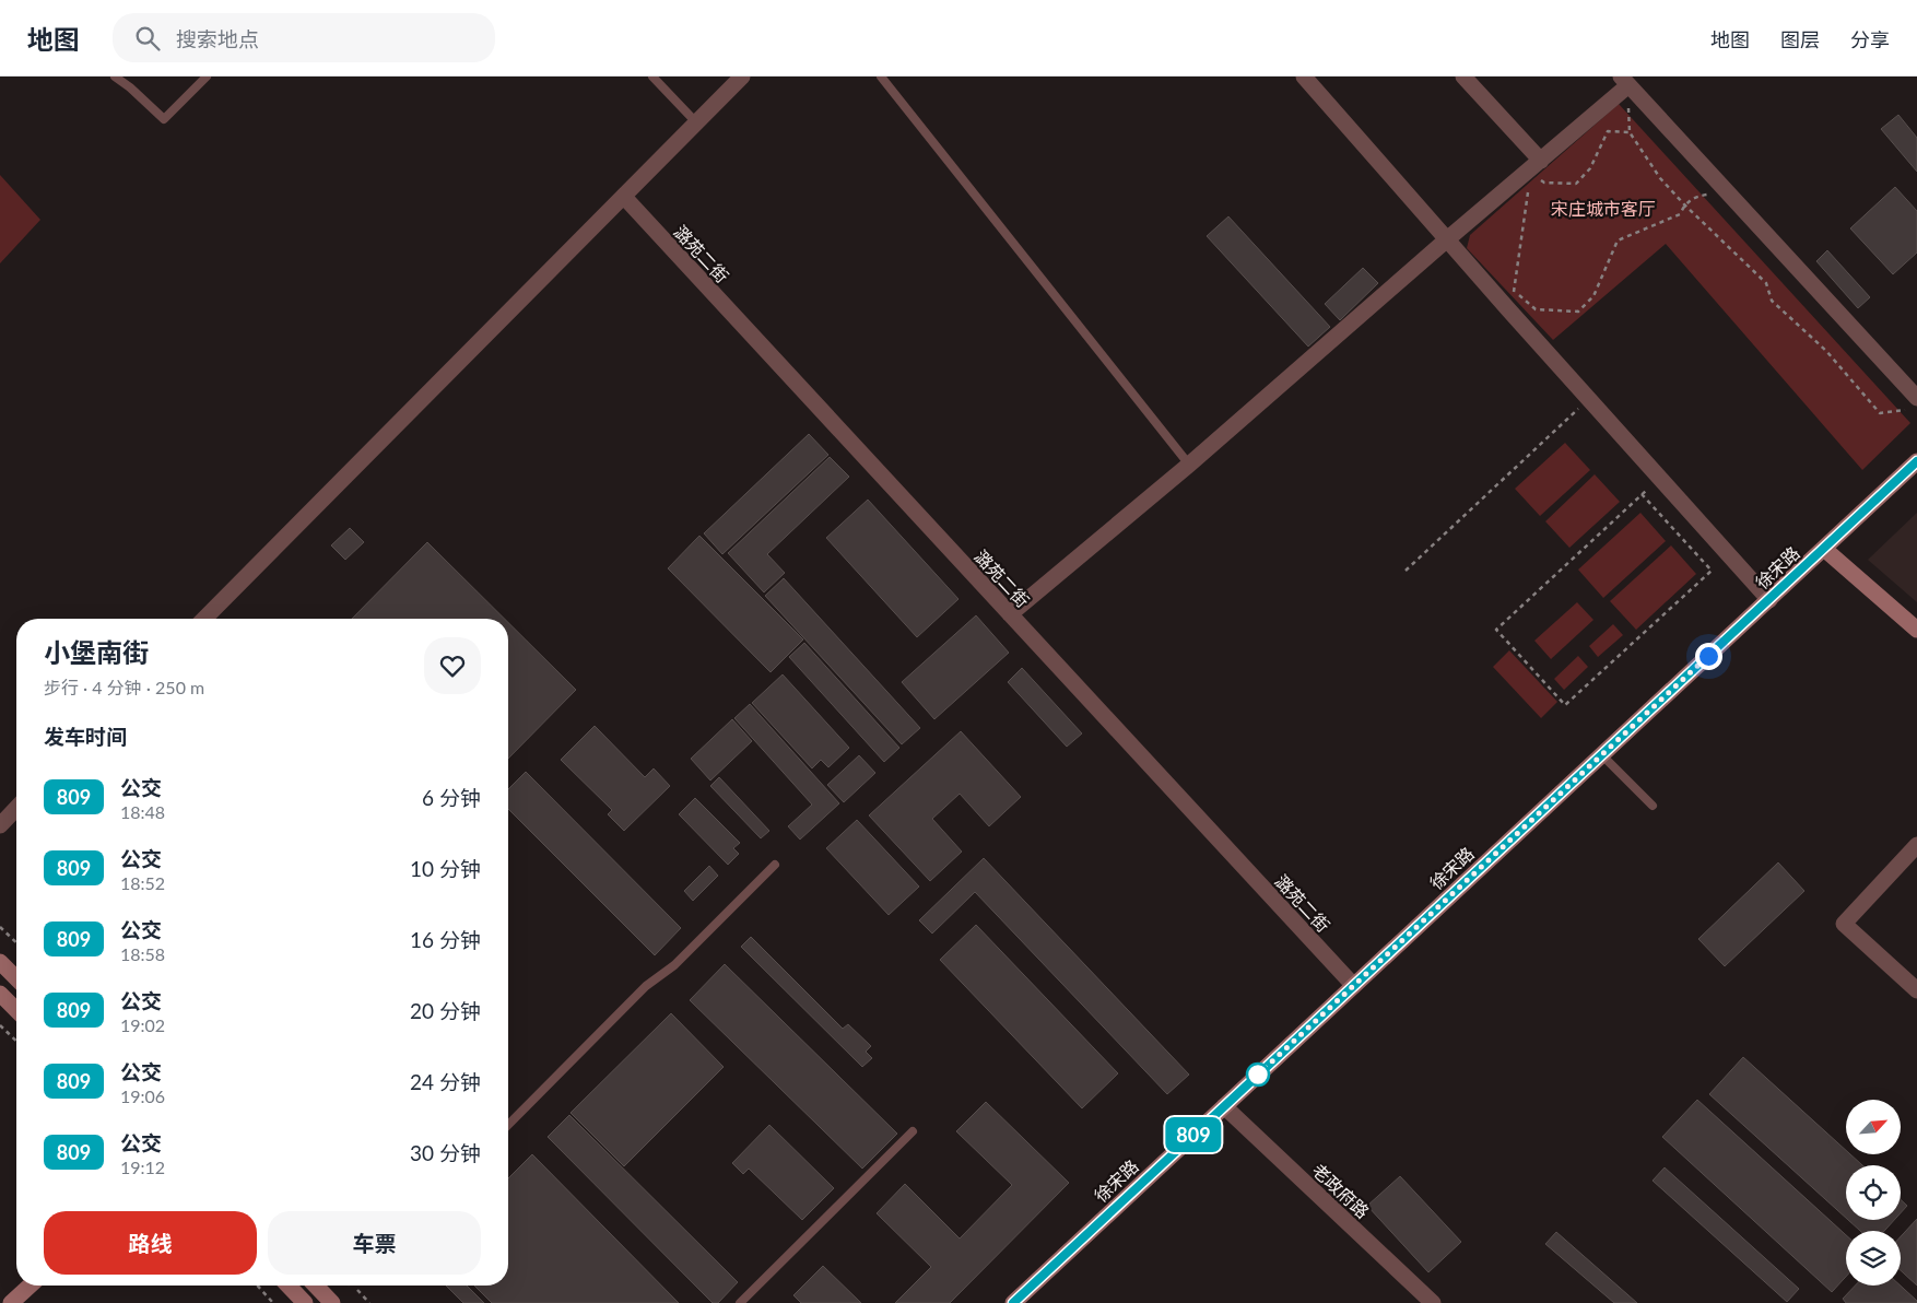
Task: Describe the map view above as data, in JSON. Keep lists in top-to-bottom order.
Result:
{
  "streets": {
    "street": ["潞苑二街", "徐宋路", "老政府路"]
  },
  "crossings": [
    ["潞苑二街", "徐宋路"],
    ["徐宋路", "老政府路"]
  ],
  "parks": ["宋庄城市客厅"],
  "lines": ["bus line 809"],
  "north": "top right",
  "page": {
    "header": "地图",
    "search": "搜索地点",
    "nav": ["地图", "图层", "分享"],
    "on_map": "809",
    "heading": [
      ["小堡南街", "步行 · 4 分钟 · 250 m"],
      "发车时间"
    ],
    "list": [
      {
        "mark": "809",
        "name": "公交",
        "note": "18:48",
        "value": "6 分钟"
      },
      {
        "mark": "809",
        "name": "公交",
        "note": "18:52",
        "value": "10 分钟"
      },
      {
        "mark": "809",
        "name": "公交",
        "note": "18:58",
        "value": "16 分钟"
      },
      {
        "mark": "809",
        "name": "公交",
        "note": "19:02",
        "value": "20 分钟"
      },
      {
        "mark": "809",
        "name": "公交",
        "note": "19:06",
        "value": "24 分钟"
      },
      {
        "mark": "809",
        "name": "公交",
        "note": "19:12",
        "value": "30 分钟"
      }
    ],
    "buttons": ["路线", "车票"]
  }
}
